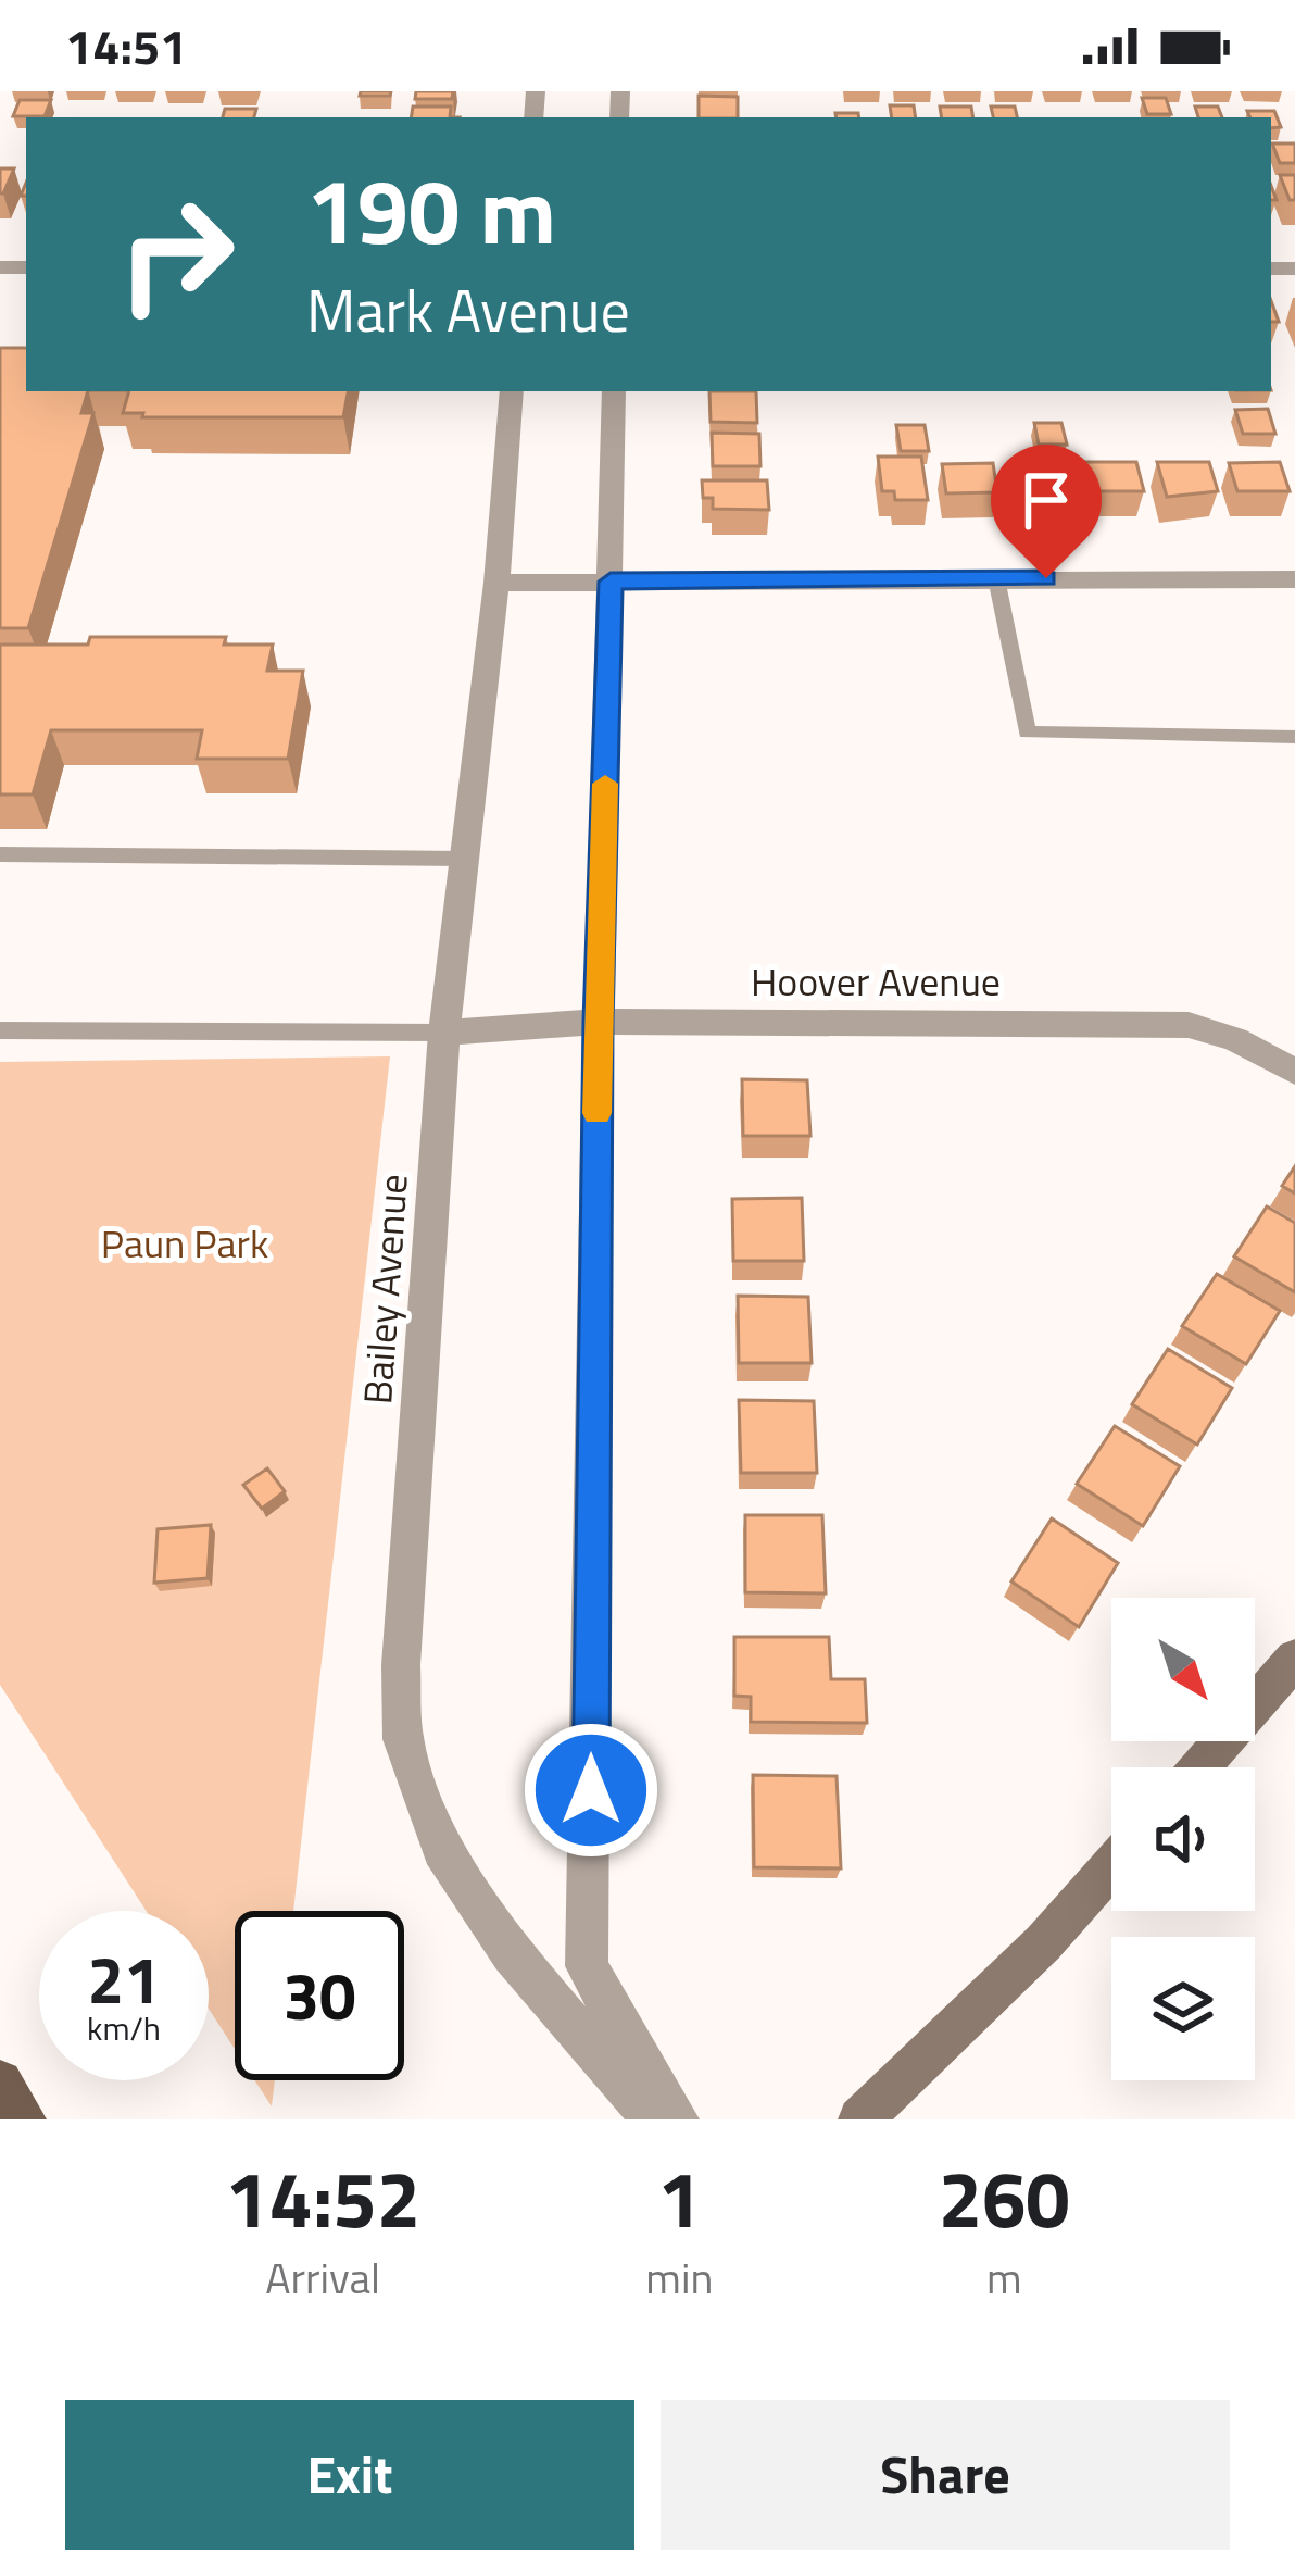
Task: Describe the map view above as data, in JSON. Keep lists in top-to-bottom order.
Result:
{
  "streets": {
    "street": ["Hoover Avenue", "Bailey Avenue"]
  },
  "crossings": [
    ["Hoover Avenue", "Bailey Avenue"]
  ],
  "parks": ["Paun Park"],
  "north": "bottom right",
  "page": {
    "status": "14:51",
    "turn": ["190 m", "Mark Avenue"],
    "speed": "21 km/h",
    "limit": "30",
    "eta": [
      "14:52",
      "Arrival",
      "1",
      "min",
      "260",
      "m"
    ],
    "buttons": ["Exit", "Share"]
  }
}
